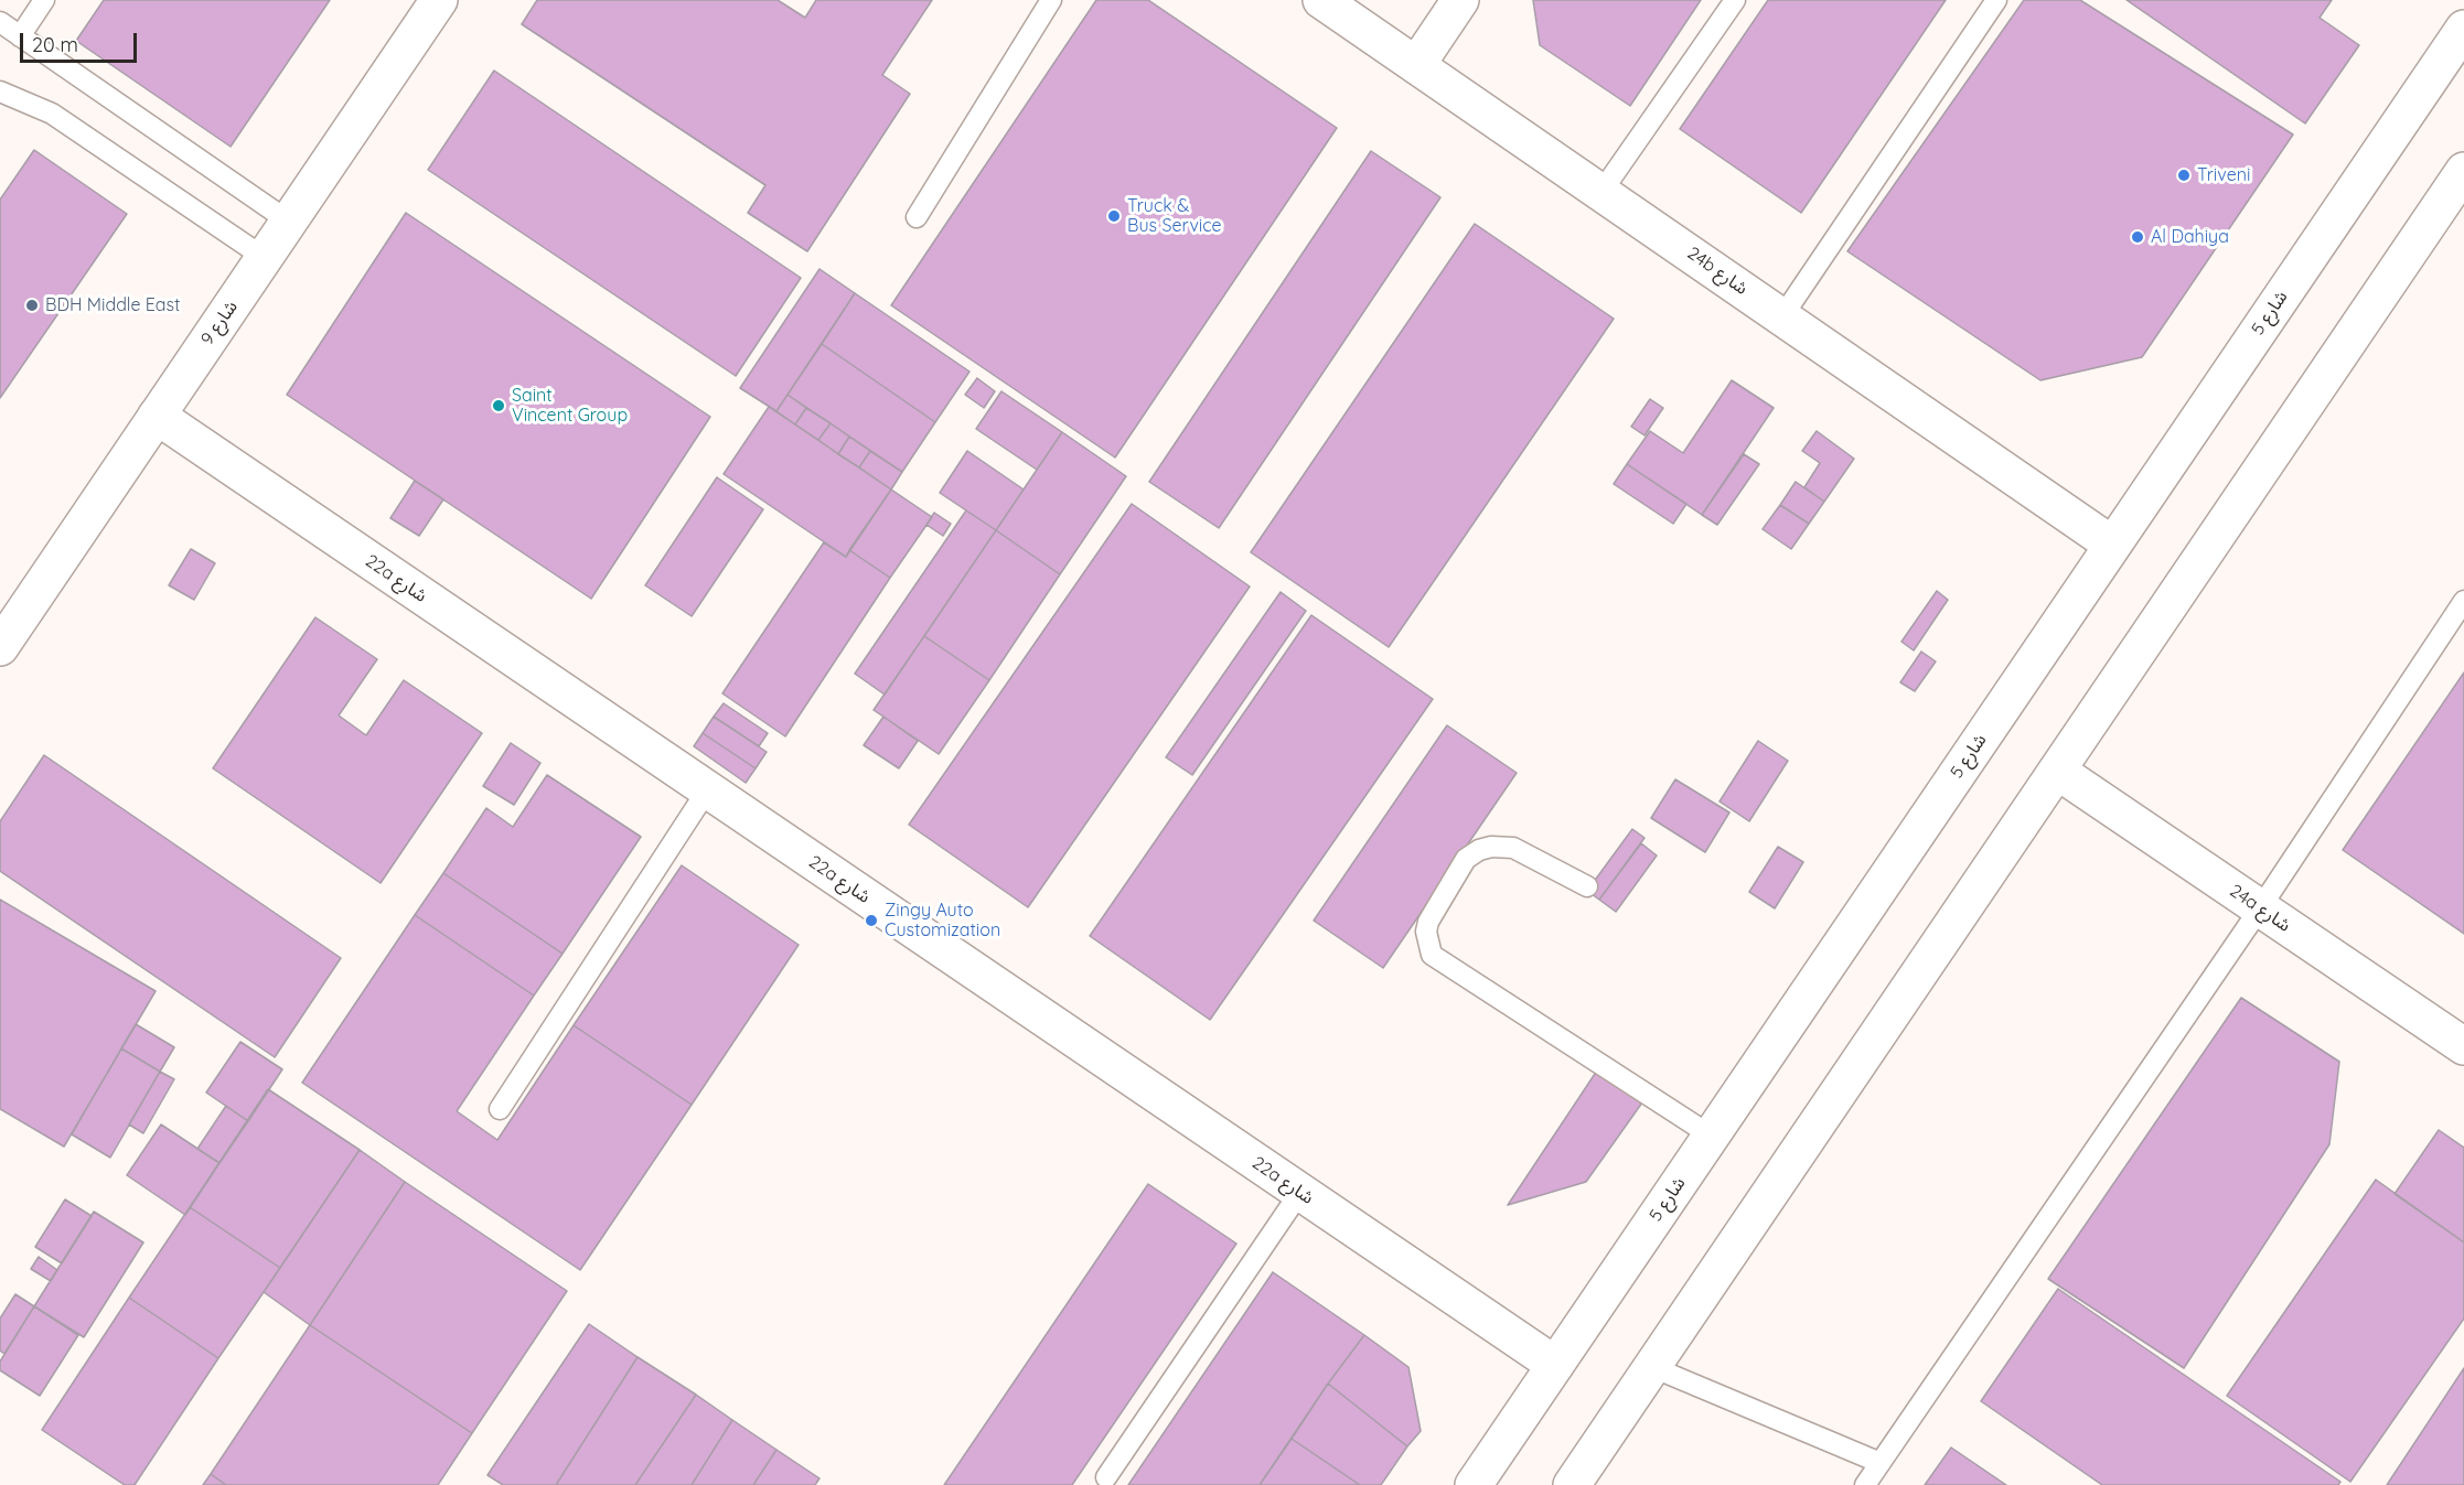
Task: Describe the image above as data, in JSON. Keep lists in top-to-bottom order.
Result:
{
  "streets": {
    "street": [
      "24b شارع",
      "شارع 5",
      "شارع 9",
      "22a شارع",
      "24a شارع"
    ]
  },
  "crossings": [
    ["24b شارع", "شارع 5"],
    ["شارع 5", "22a شارع"],
    ["شارع 9", "22a شارع"]
  ],
  "places": [
    "Triveni",
    "Truck & Bus Service",
    "Al Dahiya",
    "BDH Middle East",
    "Saint Vincent Group",
    "Zingy Auto Customization"
  ],
  "scale_bar": "20 m"
}
